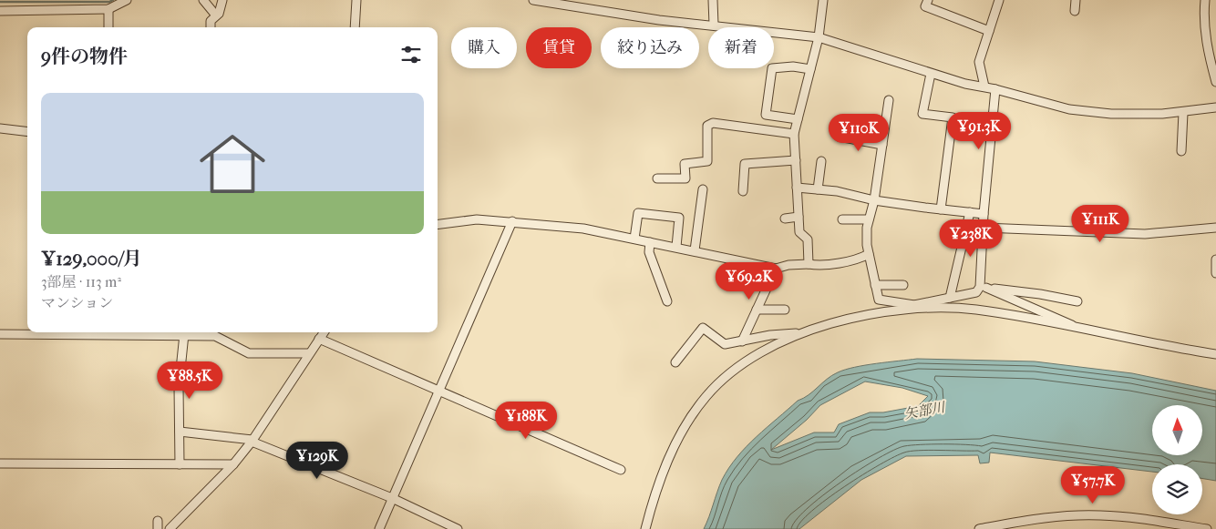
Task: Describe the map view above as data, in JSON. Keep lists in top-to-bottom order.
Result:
{
  "water": ["矢部川"],
  "north": "top",
  "page": {
    "chip": [
      "購入",
      "賃貸",
      "絞り込み",
      "新着"
    ],
    "heading": "9件の物件",
    "list": [
      {
        "name": "¥129,000/月",
        "note": "3部屋 · 113 m² · マンション"
      }
    ],
    "price": [
      "¥91.3K",
      "¥110K",
      "¥111K",
      "¥238K",
      "¥69.2K",
      "¥88.5K",
      "¥188K",
      "¥129K",
      "¥57.7K"
    ]
  }
}
